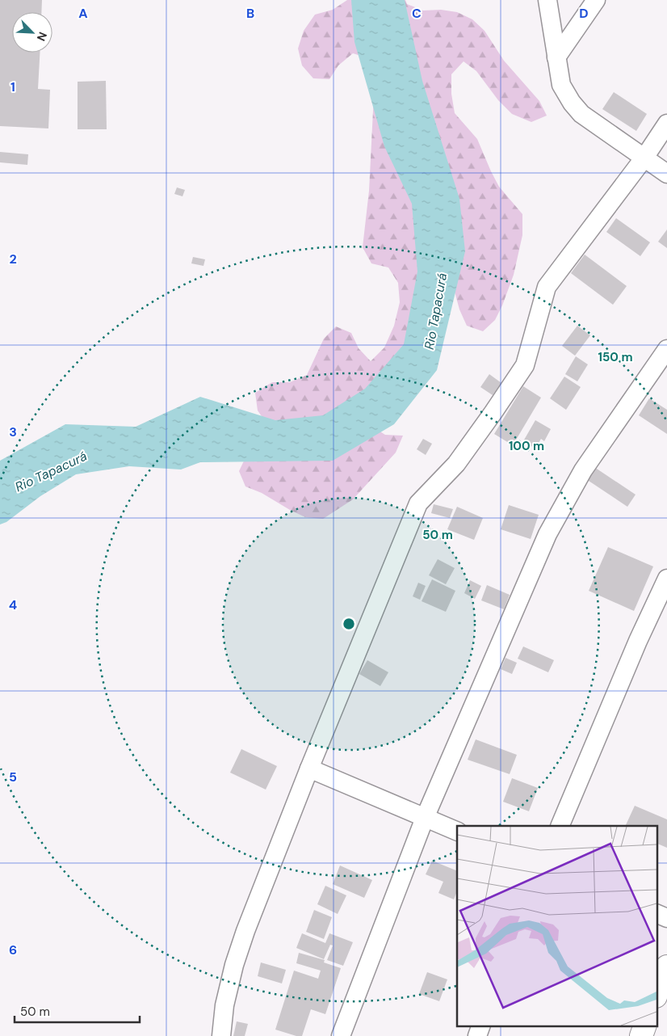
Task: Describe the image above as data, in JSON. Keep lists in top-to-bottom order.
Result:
{
  "water": ["Rio Tapacurá"],
  "scale_bar": "50 m",
  "north": "bottom right",
  "grid": {
    "columns": [
      "A",
      "B",
      "C",
      "D"
    ],
    "rows": [
      "1",
      "2",
      "3",
      "4",
      "5",
      "6"
    ]
  },
  "rings": ["150 m", "100 m", "50 m"]
}
